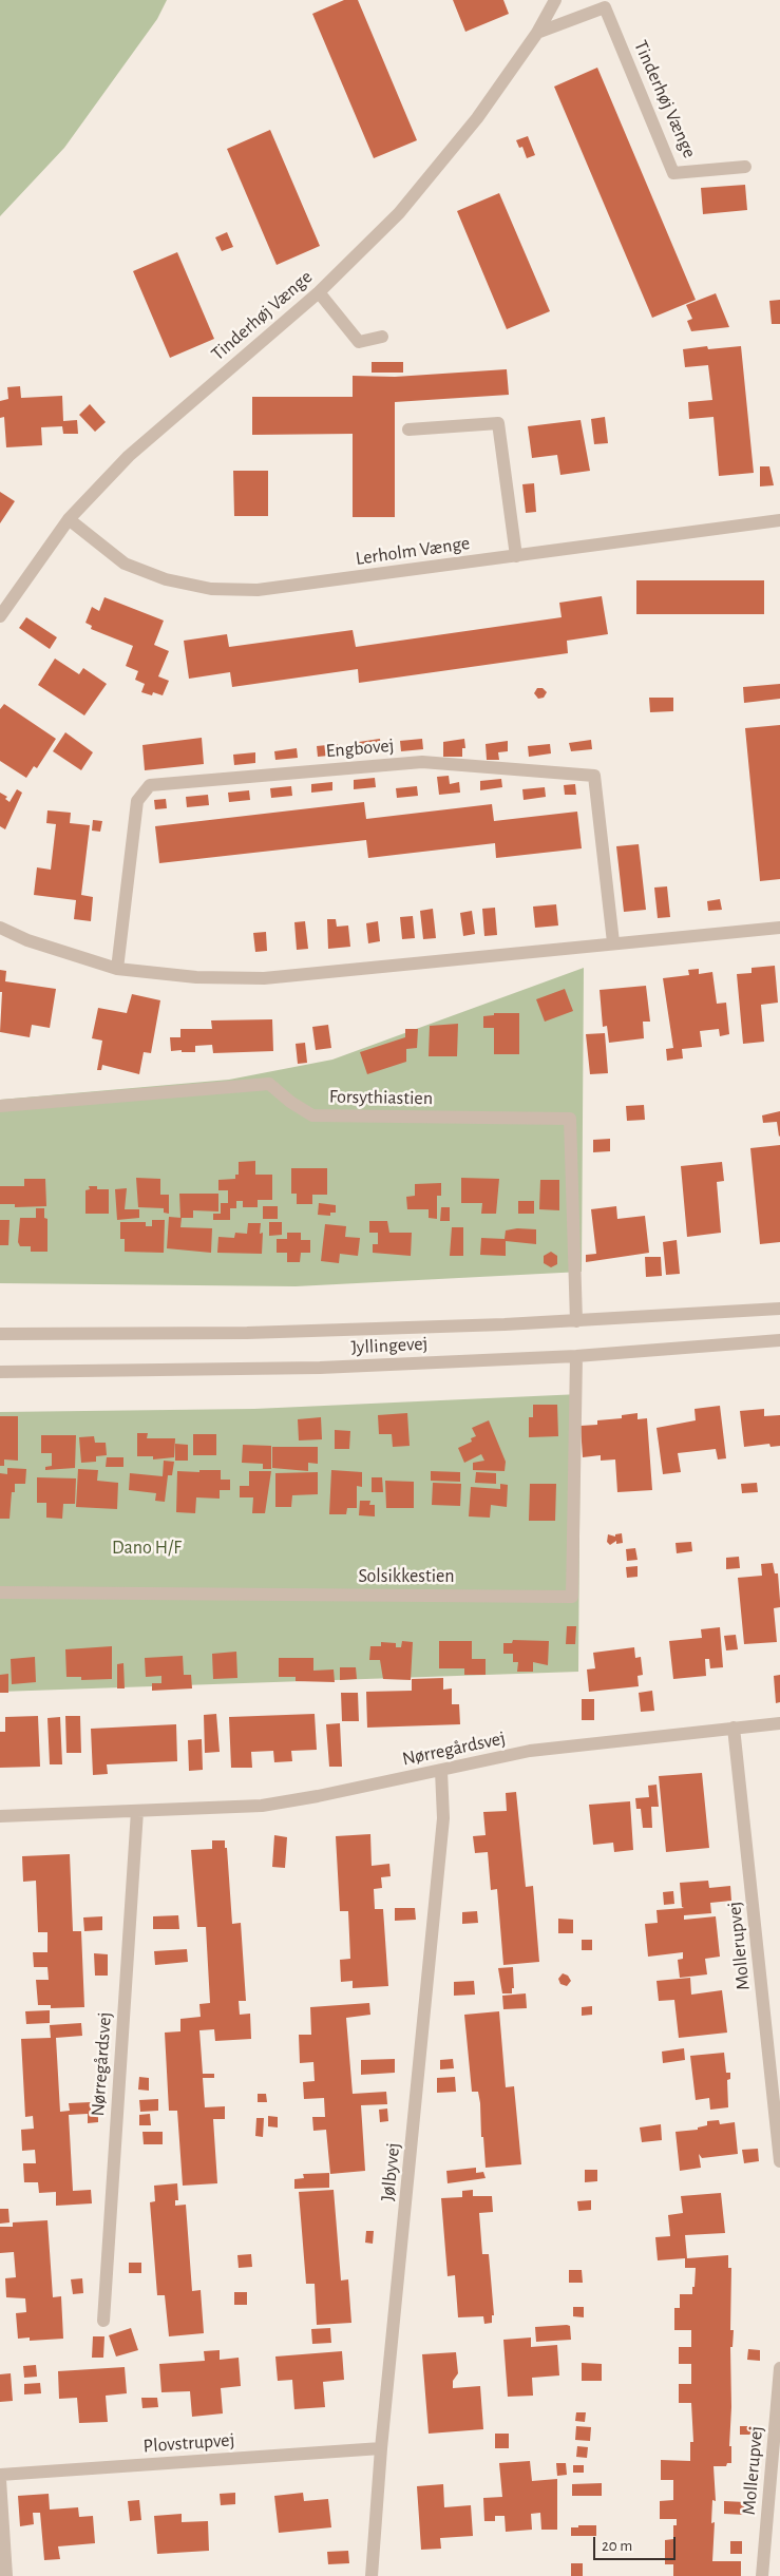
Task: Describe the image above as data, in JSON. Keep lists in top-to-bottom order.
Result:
{
  "streets": {
    "street": [
      "Tinderhøj Vænge",
      "Lerholm Vænge",
      "Engbovej",
      "Forsythiastien",
      "Jyllingevej",
      "Solsikkestien",
      "Nørregårdsvej",
      "Mollerupvej",
      "Jølbyvej",
      "Plovstrupvej"
    ]
  },
  "crossings": [
    ["Tinderhøj Vænge", "Lerholm Vænge"],
    ["Forsythiastien", "Jyllingevej"],
    ["Jyllingevej", "Solsikkestien"],
    ["Nørregårdsvej", "Mollerupvej"],
    ["Nørregårdsvej", "Jølbyvej"],
    ["Jølbyvej", "Plovstrupvej"]
  ],
  "parks": ["Dano H/F"],
  "scale_bar": "20 m"
}
